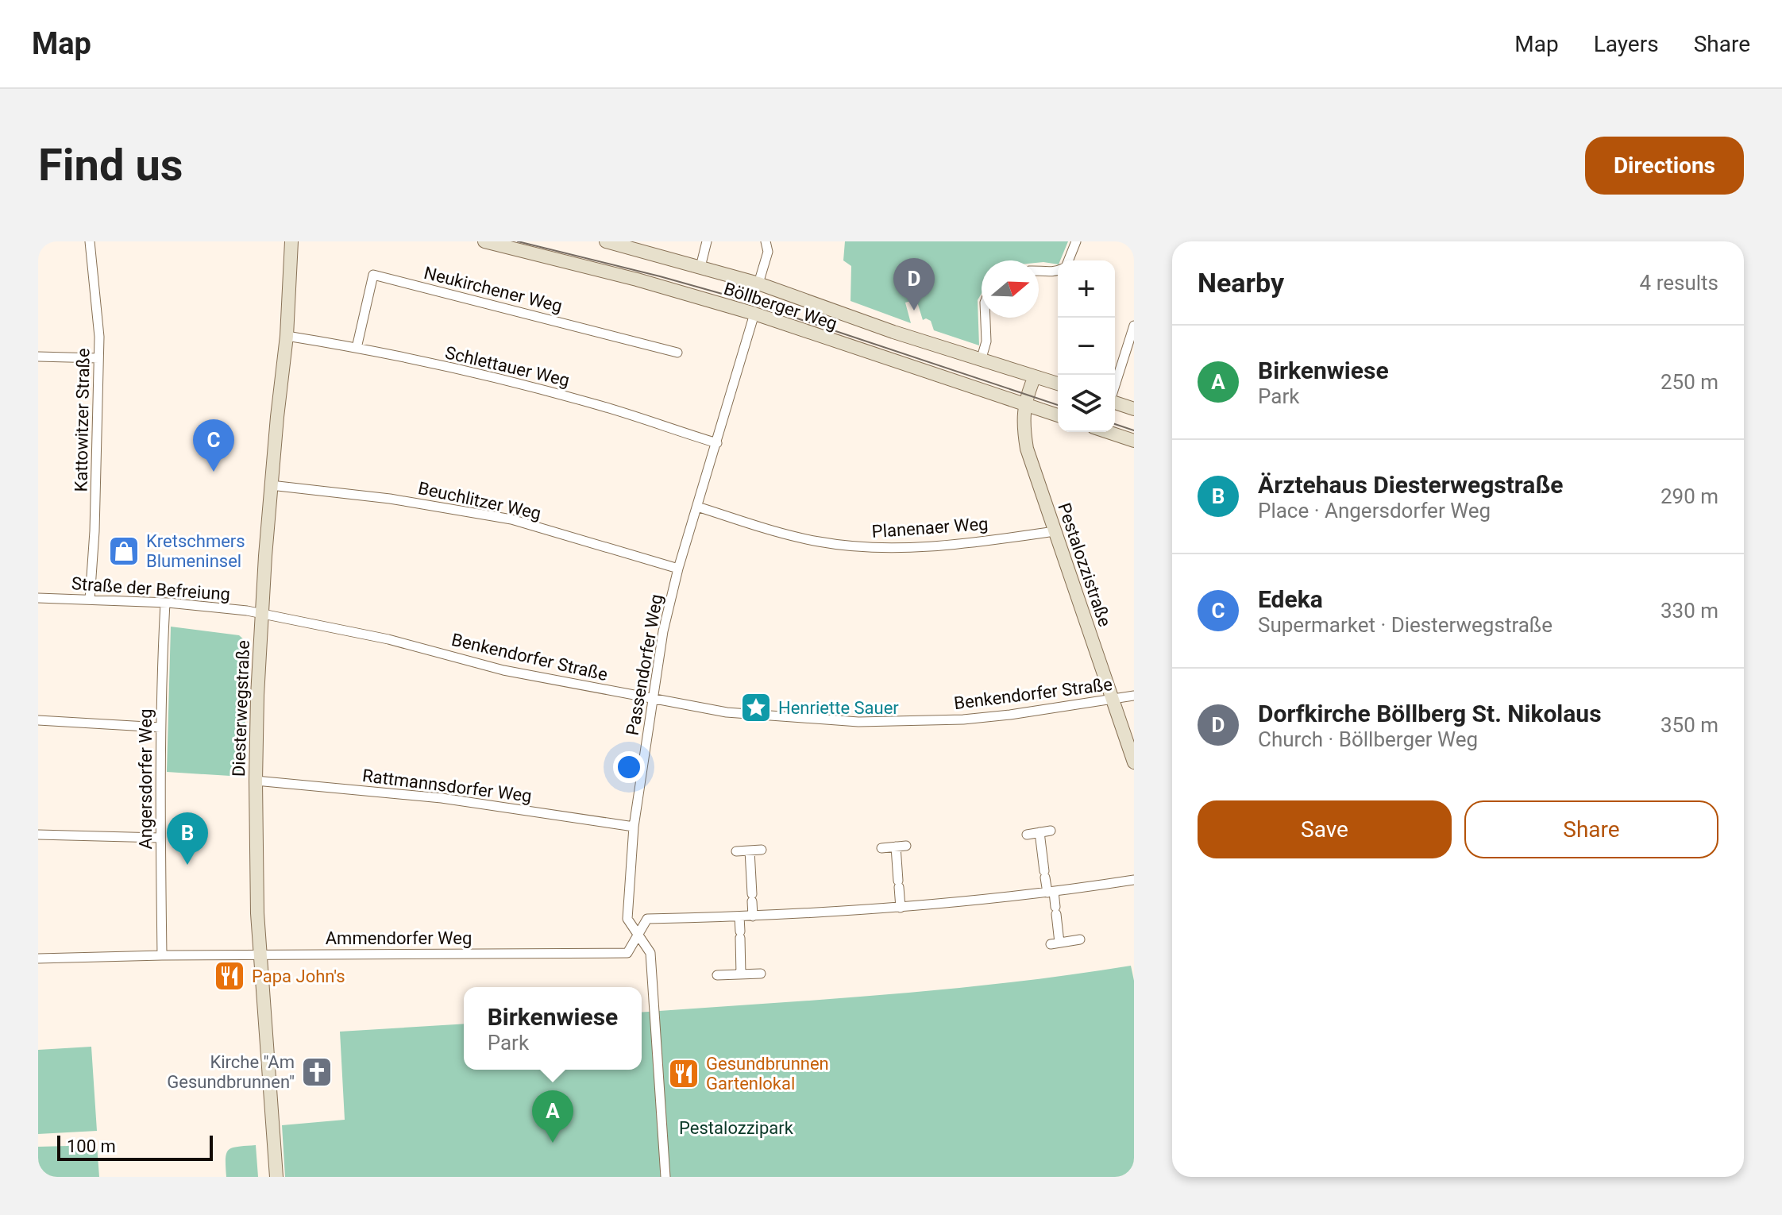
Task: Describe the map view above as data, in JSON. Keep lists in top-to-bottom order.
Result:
{
  "streets": {
    "street": [
      "Neukirchener Weg",
      "Böllberger Weg",
      "Schlettauer Weg",
      "Kattowitzer Straße",
      "Beuchlitzer Weg",
      "Planenaer Weg",
      "Pestalozzistraße",
      "Straße der Befreiung",
      "Benkendorfer Straße",
      "Passendorfer Weg",
      "Diesterwegstraße",
      "Angersdorfer Weg",
      "Rattmannsdorfer Weg",
      "Ammendorfer Weg"
    ]
  },
  "crossings": [
    ["Neukirchener Weg", "Schlettauer Weg"],
    ["Böllberger Weg", "Pestalozzistraße"],
    ["Böllberger Weg", "Passendorfer Weg"],
    ["Schlettauer Weg", "Passendorfer Weg"],
    ["Schlettauer Weg", "Diesterwegstraße"],
    ["Kattowitzer Straße", "Straße der Befreiung"],
    ["Beuchlitzer Weg", "Passendorfer Weg"],
    ["Beuchlitzer Weg", "Diesterwegstraße"],
    ["Planenaer Weg", "Pestalozzistraße"],
    ["Planenaer Weg", "Passendorfer Weg"],
    ["Pestalozzistraße", "Benkendorfer Straße"],
    ["Straße der Befreiung", "Benkendorfer Straße"],
    ["Straße der Befreiung", "Diesterwegstraße"],
    ["Straße der Befreiung", "Angersdorfer Weg"],
    ["Benkendorfer Straße", "Passendorfer Weg"],
    ["Benkendorfer Straße", "Diesterwegstraße"],
    ["Passendorfer Weg", "Rattmannsdorfer Weg"],
    ["Passendorfer Weg", "Ammendorfer Weg"],
    ["Diesterwegstraße", "Rattmannsdorfer Weg"],
    ["Diesterwegstraße", "Ammendorfer Weg"],
    ["Angersdorfer Weg", "Ammendorfer Weg"]
  ],
  "parks": ["Pestalozzipark"],
  "places": {
    "shop": ["Kretschmers Blumeninsel"],
    "place": ["Henriette Sauer"],
    "restaurant": ["Papa John's", "Gesundbrunnen Gartenlokal"],
    "church": ["Kirche \"Am Gesundbrunnen\""]
  },
  "scale_bar": "100 m",
  "north": "right",
  "page": {
    "header": "Map",
    "nav": ["Map", "Layers", "Share"],
    "buttons": [
      "Directions",
      ["Save", "Share"]
    ],
    "title": "Find us",
    "heading": ["Nearby", "4 results"],
    "pins": [
      "D",
      "C",
      "B",
      "A"
    ],
    "map_buttons": ["+", "−"],
    "list": [
      {
        "mark": "A",
        "name": "Birkenwiese",
        "note": "Park",
        "value": "250 m"
      },
      {
        "mark": "B",
        "name": "Ärztehaus Diesterwegstraße",
        "note": "Place · Angersdorfer Weg",
        "value": "290 m"
      },
      {
        "mark": "C",
        "name": "Edeka",
        "note": "Supermarket · Diesterwegstraße",
        "value": "330 m"
      },
      {
        "mark": "D",
        "name": "Dorfkirche Böllberg St. Nikolaus",
        "note": "Church · Böllberger Weg",
        "value": "350 m"
      }
    ],
    "popup": ["Birkenwiese", "Park"],
    "scale": "100 m"
  }
}
